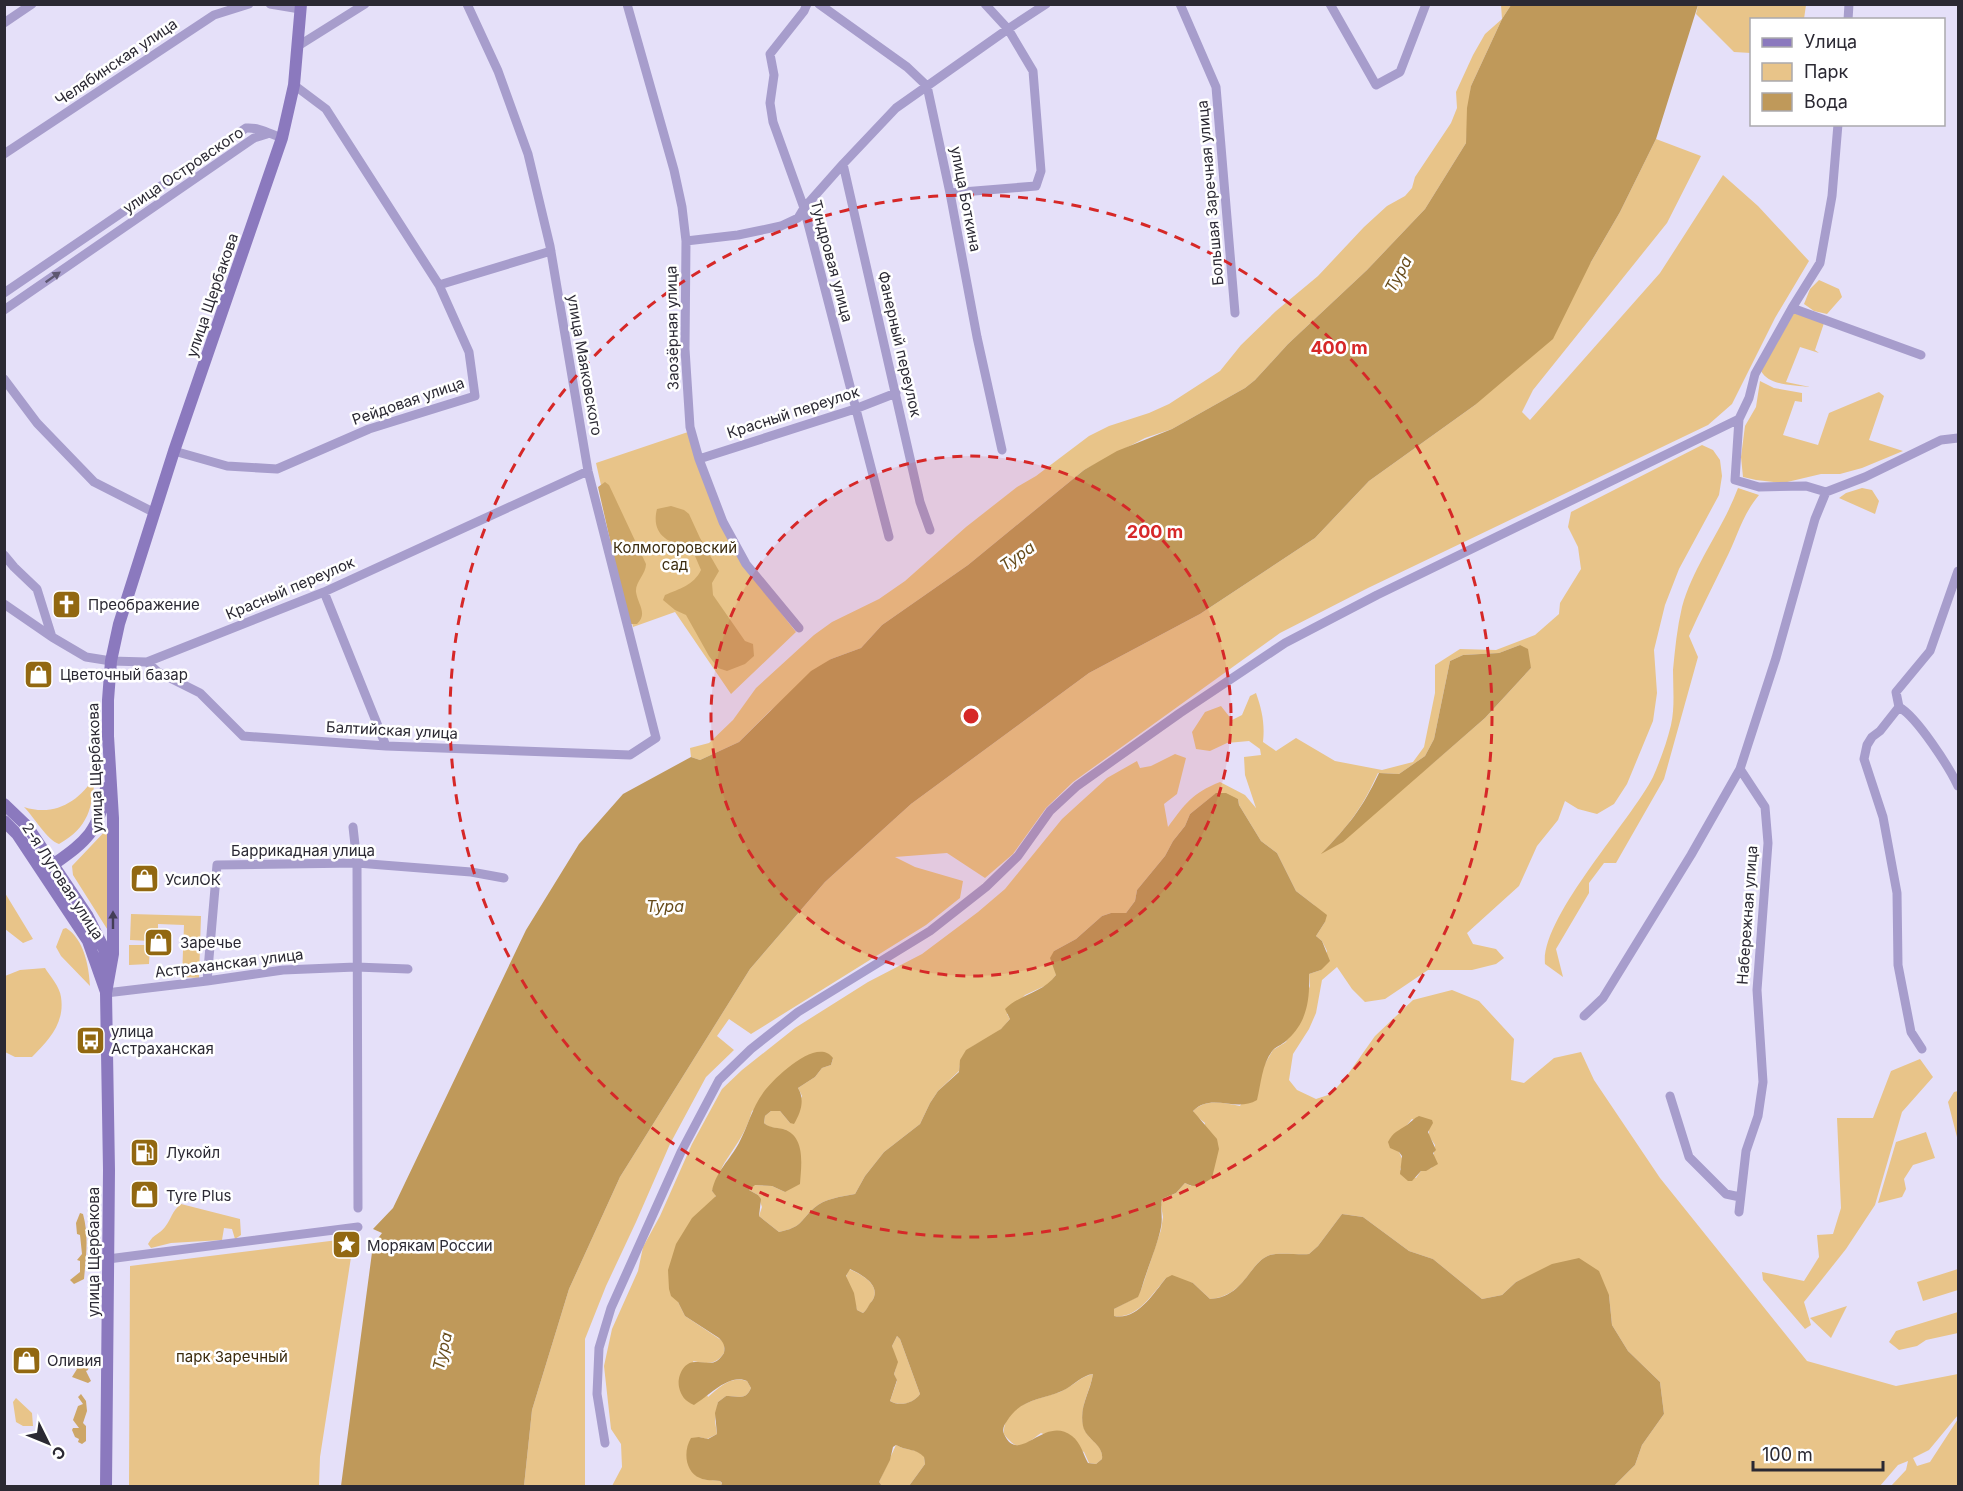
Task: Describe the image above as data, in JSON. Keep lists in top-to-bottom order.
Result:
{
  "streets": {
    "street": [
      "Челябинская улица",
      "улица Островского",
      "Большая Заречная улица",
      "улица Боткина",
      "Тундровая улица",
      "улица Щербакова",
      "Заозёрная улица",
      "Фанерный переулок",
      "улица Маяковского",
      "Рейдовая улица",
      "Красный переулок",
      "Балтийская улица",
      "Баррикадная улица",
      "2-я Луговая улица",
      "Набережная улица",
      "Астраханская улица"
    ]
  },
  "crossings": [
    ["Тундровая улица", "Красный переулок"],
    ["улица Щербакова", "Рейдовая улица"],
    ["улица Щербакова", "Красный переулок"],
    ["улица Щербакова", "2-я Луговая улица"],
    ["улица Щербакова", "Астраханская улица"],
    ["Заозёрная улица", "Красный переулок"],
    ["Фанерный переулок", "Красный переулок"],
    ["улица Маяковского", "Красный переулок"],
    ["улица Маяковского", "Балтийская улица"],
    ["Красный переулок", "Балтийская улица"],
    ["Баррикадная улица", "Астраханская улица"],
    ["2-я Луговая улица", "Астраханская улица"]
  ],
  "water": ["Тура"],
  "parks": ["Колмогоровский сад", "парк Заречный"],
  "places": {
    "church": ["Преображение"],
    "shop": [
      "Цветочный базар",
      "УсилОК",
      "Заречье",
      "Tyre Plus",
      "Оливия"
    ],
    "bus stop": ["улица Астраханская"],
    "fuel station": ["Лукойл"],
    "place": ["Морякам России"]
  },
  "legend": ["Улица", "Парк", "Вода"],
  "scale_bar": "100 m",
  "north": "bottom right",
  "rings": ["400 m", "200 m"]
}
